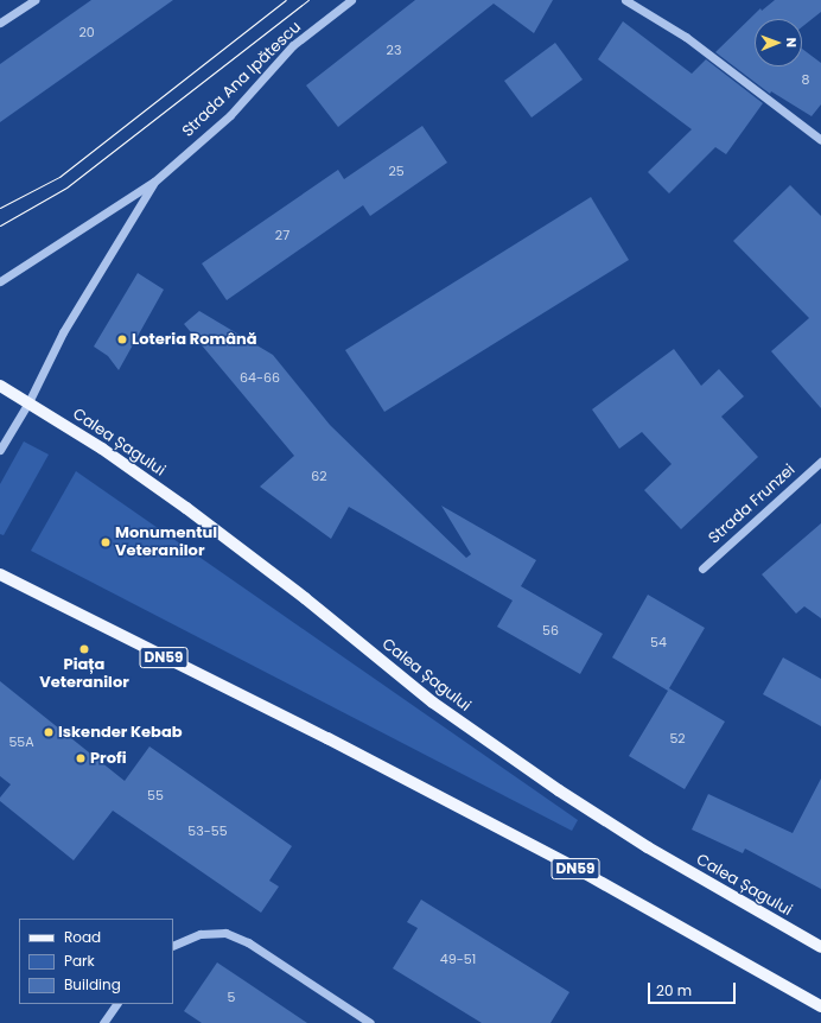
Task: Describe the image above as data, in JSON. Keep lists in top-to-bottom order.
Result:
{
  "streets": {
    "main road": ["Calea Șagului", "DN59"],
    "street": ["Strada Ana Ipătescu", "Strada Frunzei"]
  },
  "crossings": [
    ["Strada Ana Ipătescu", "Calea Șagului"]
  ],
  "places": [
    "Loteria Română",
    "Monumentul Veteranilor",
    "Piața Veteranilor",
    "Iskender Kebab",
    "Profi"
  ],
  "house_numbers": [
    "20",
    "23",
    "8",
    "25",
    "27",
    "64-66",
    "62",
    "56",
    "54",
    "52",
    "55A",
    "55",
    "53-55",
    "49-51",
    "5"
  ],
  "legend": ["Road", "Park", "Building"],
  "scale_bar": "20 m",
  "north": "right"
}
